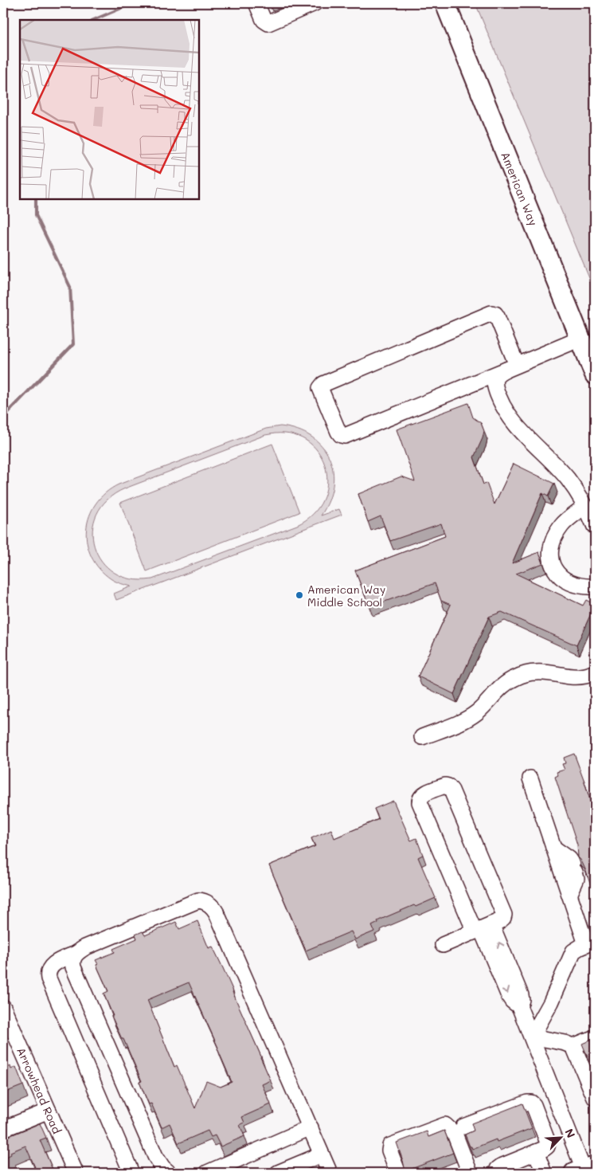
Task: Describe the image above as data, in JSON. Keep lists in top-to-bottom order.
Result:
{
  "streets": {
    "main road": ["American Way"],
    "street": ["Arrowhead Road"]
  },
  "places": ["American Way Middle School"],
  "north": "top right"
}
